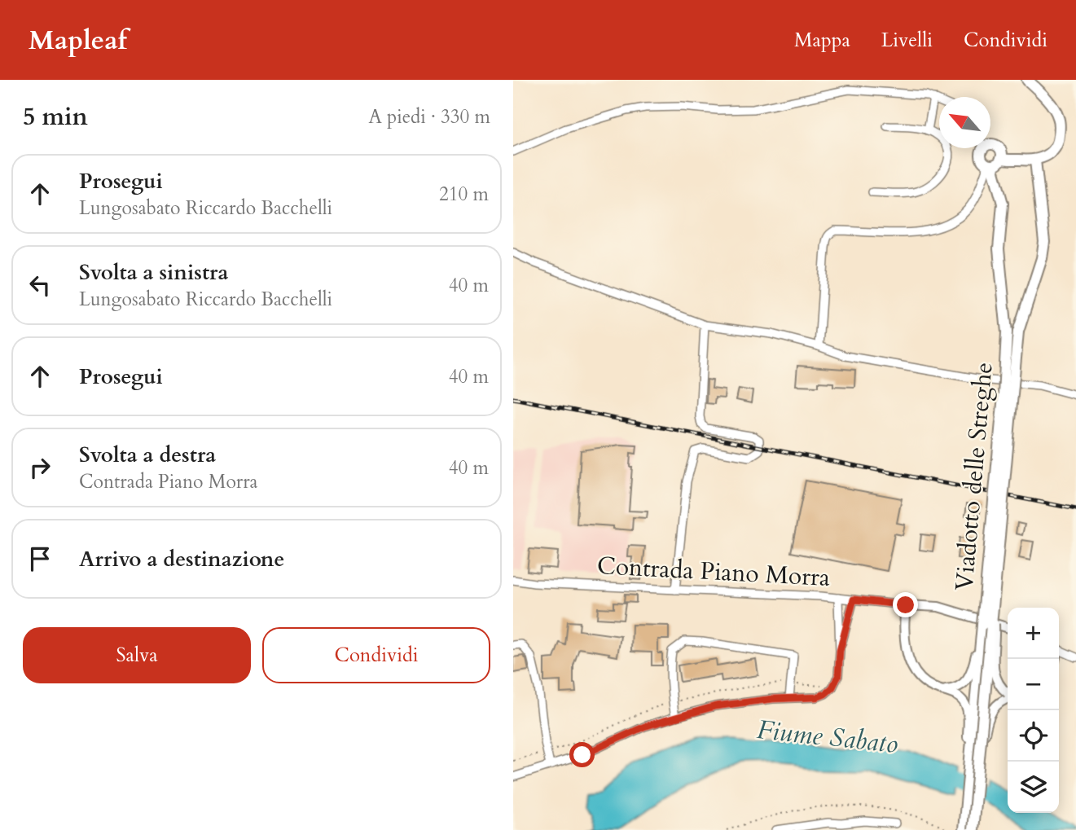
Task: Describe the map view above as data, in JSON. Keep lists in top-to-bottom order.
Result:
{
  "streets": {
    "main road": ["Viadotto delle Streghe"],
    "street": ["Contrada Piano Morra"]
  },
  "water": ["Fiume Sabato"],
  "north": "top left",
  "page": {
    "header": "Mapleaf",
    "nav": ["Mappa", "Livelli", "Condividi"],
    "heading": ["5 min", "A piedi · 330 m"],
    "list": [
      ["Prosegui", "Lungosabato Riccardo Bacchelli", "210 m"],
      ["Svolta a sinistra", "Lungosabato Riccardo Bacchelli", "40 m"],
      ["Prosegui", "40 m"],
      ["Svolta a destra", "Contrada Piano Morra", "40 m"],
      "Arrivo a destinazione"
    ],
    "map_buttons": ["+", "−"],
    "buttons": ["Salva", "Condividi"]
  }
}
